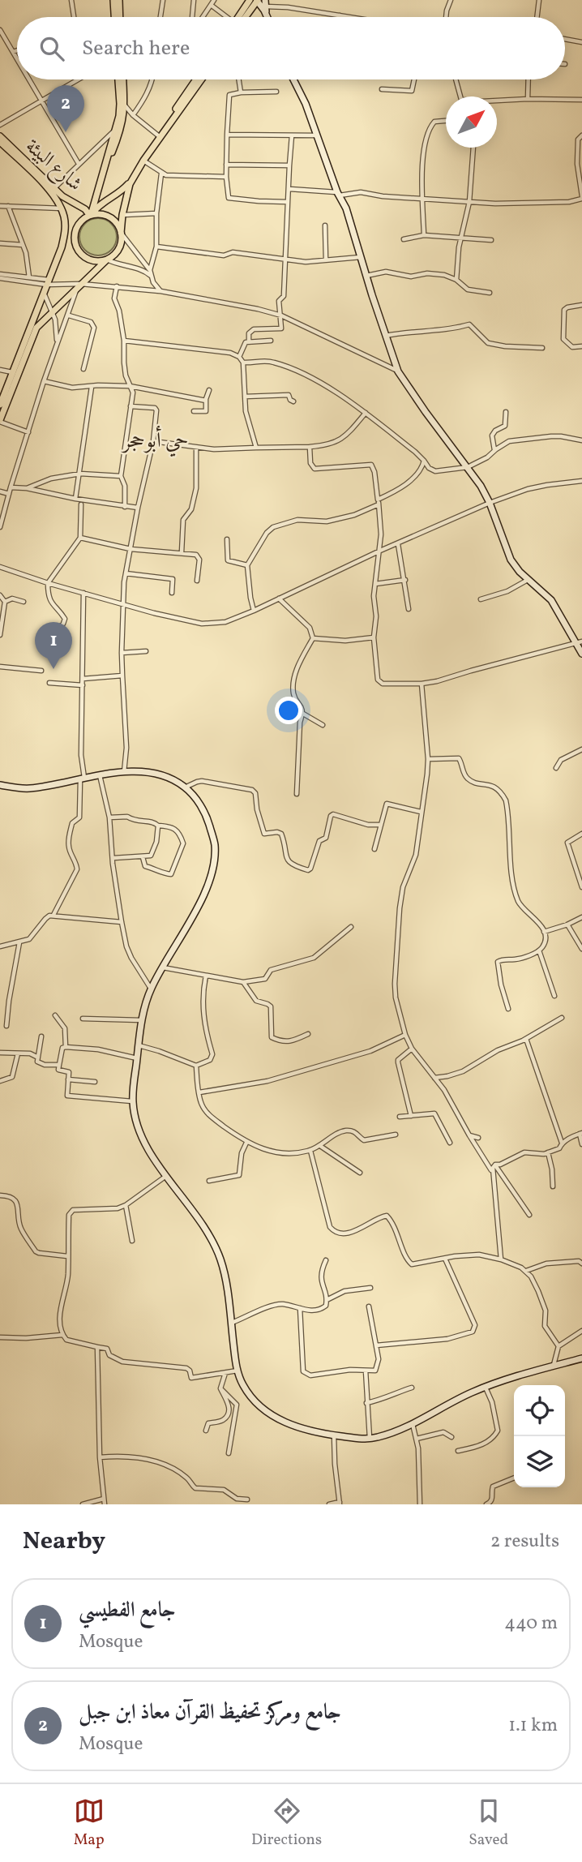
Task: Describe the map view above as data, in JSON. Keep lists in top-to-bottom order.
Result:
{
  "streets": {
    "main road": ["شارع البيئة"]
  },
  "districts": ["حي أبوحجر"],
  "north": "top right",
  "page": {
    "search": "Search here",
    "pins": ["2", "1"],
    "heading": ["Nearby", "2 results"],
    "list": [
      {
        "mark": "1",
        "name": "جامع الفطيسي",
        "note": "Mosque",
        "value": "440 m"
      },
      {
        "mark": "2",
        "name": "جامع ومركز تحفيظ القرآن معاذ ابن جبل",
        "note": "Mosque",
        "value": "1.1 km"
      }
    ],
    "nav": ["Map", "Directions", "Saved"]
  }
}
